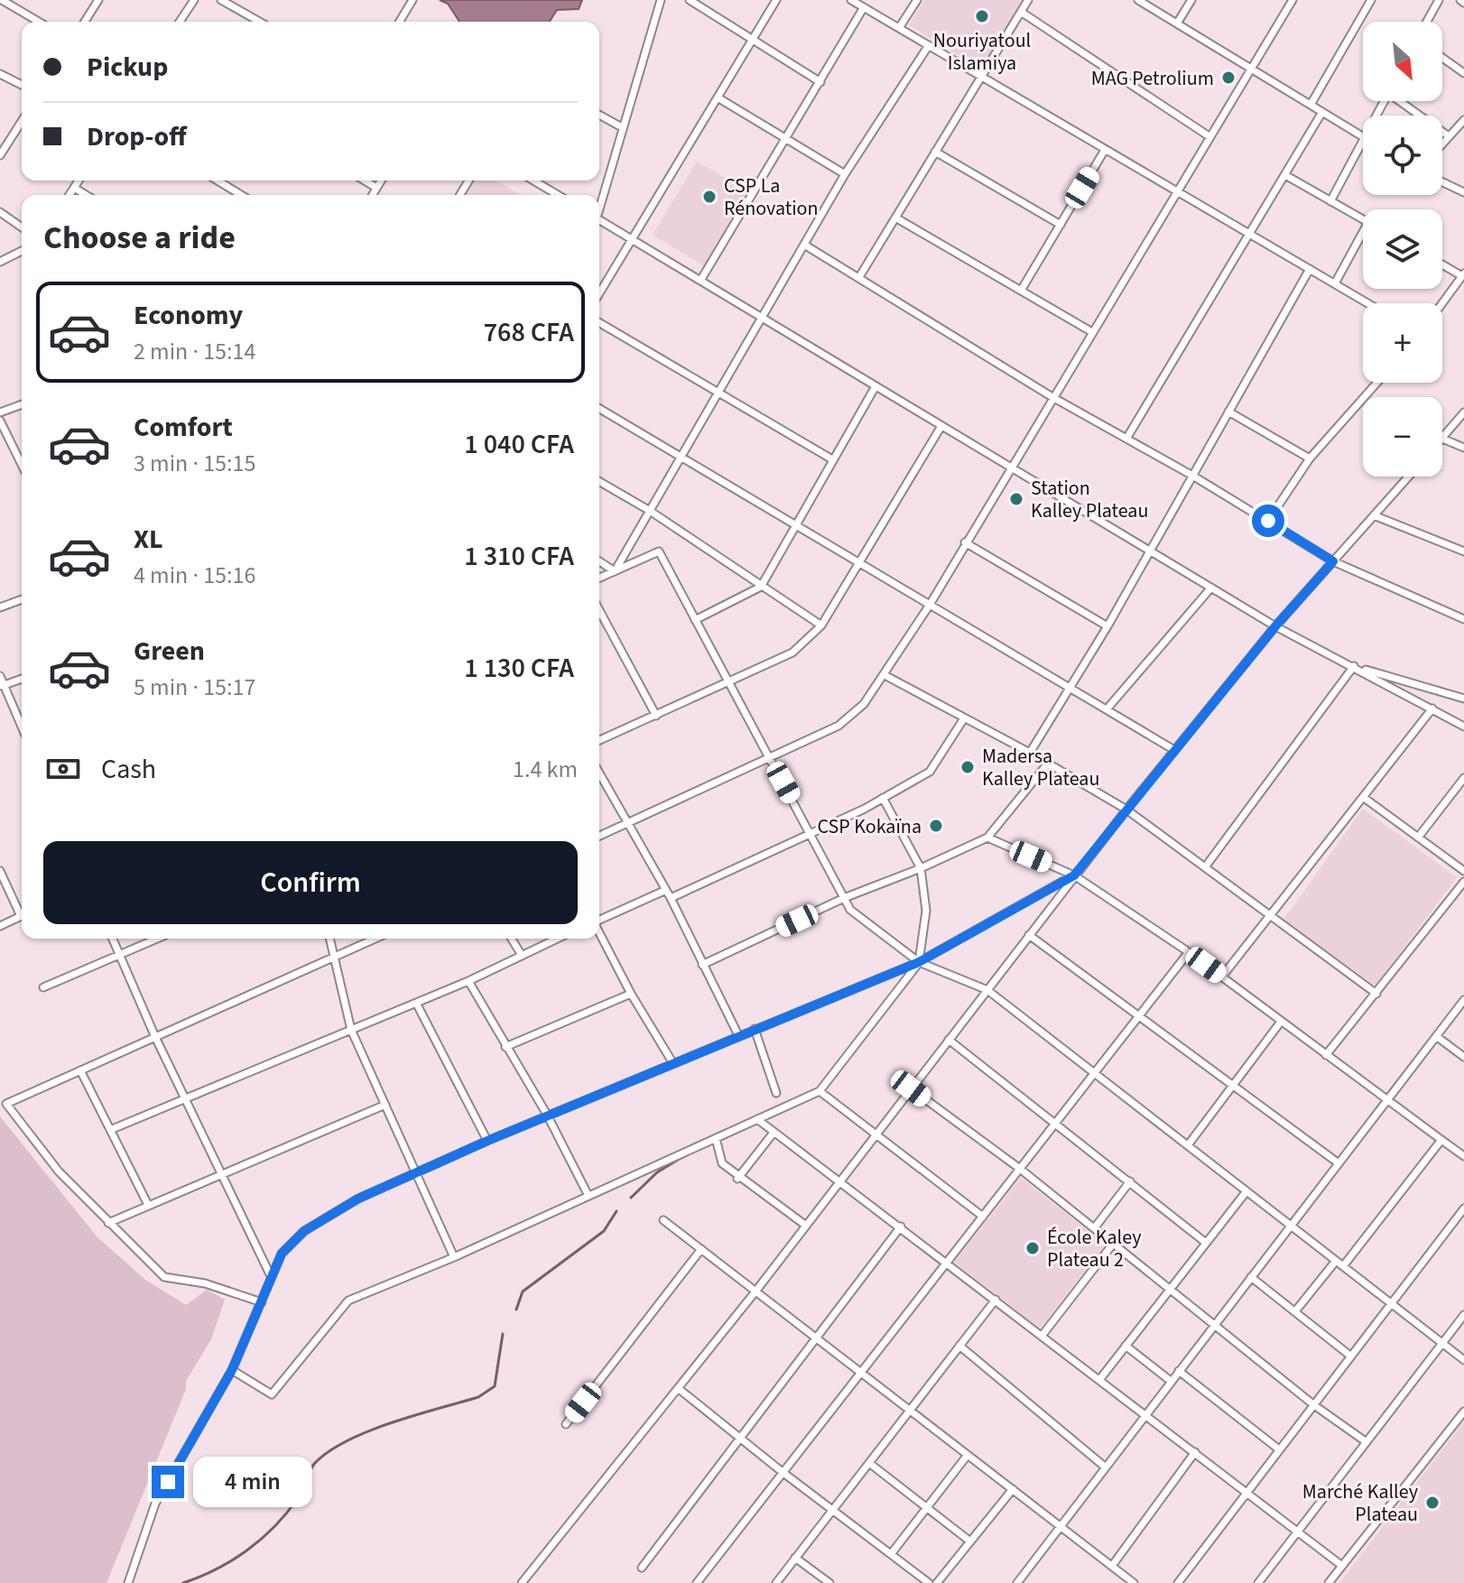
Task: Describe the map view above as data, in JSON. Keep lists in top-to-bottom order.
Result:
{
  "places": [
    "Nouriyatoul Islamiya",
    "MAG Petrolium",
    "CSP La Rénovation",
    "Station Kalley Plateau",
    "Madersa Kalley Plateau",
    "CSP Kokaïna",
    "École Kaley Plateau 2",
    "Marché Kalley Plateau"
  ],
  "north": "bottom right",
  "page": {
    "map_buttons": ["+", "−"],
    "banner": ["Pickup", "Drop-off"],
    "heading": "Choose a ride",
    "list": [
      {
        "name": "Economy",
        "note": "2 min · 15:14",
        "value": "768 CFA"
      },
      {
        "name": "Comfort",
        "note": "3 min · 15:15",
        "value": "1 040 CFA"
      },
      {
        "name": "XL",
        "note": "4 min · 15:16",
        "value": "1 310 CFA"
      },
      {
        "name": "Green",
        "note": "5 min · 15:17",
        "value": "1 130 CFA"
      }
    ],
    "pay": ["Cash", "1.4 km"],
    "buttons": "Confirm",
    "bubble": "4 min"
  }
}
